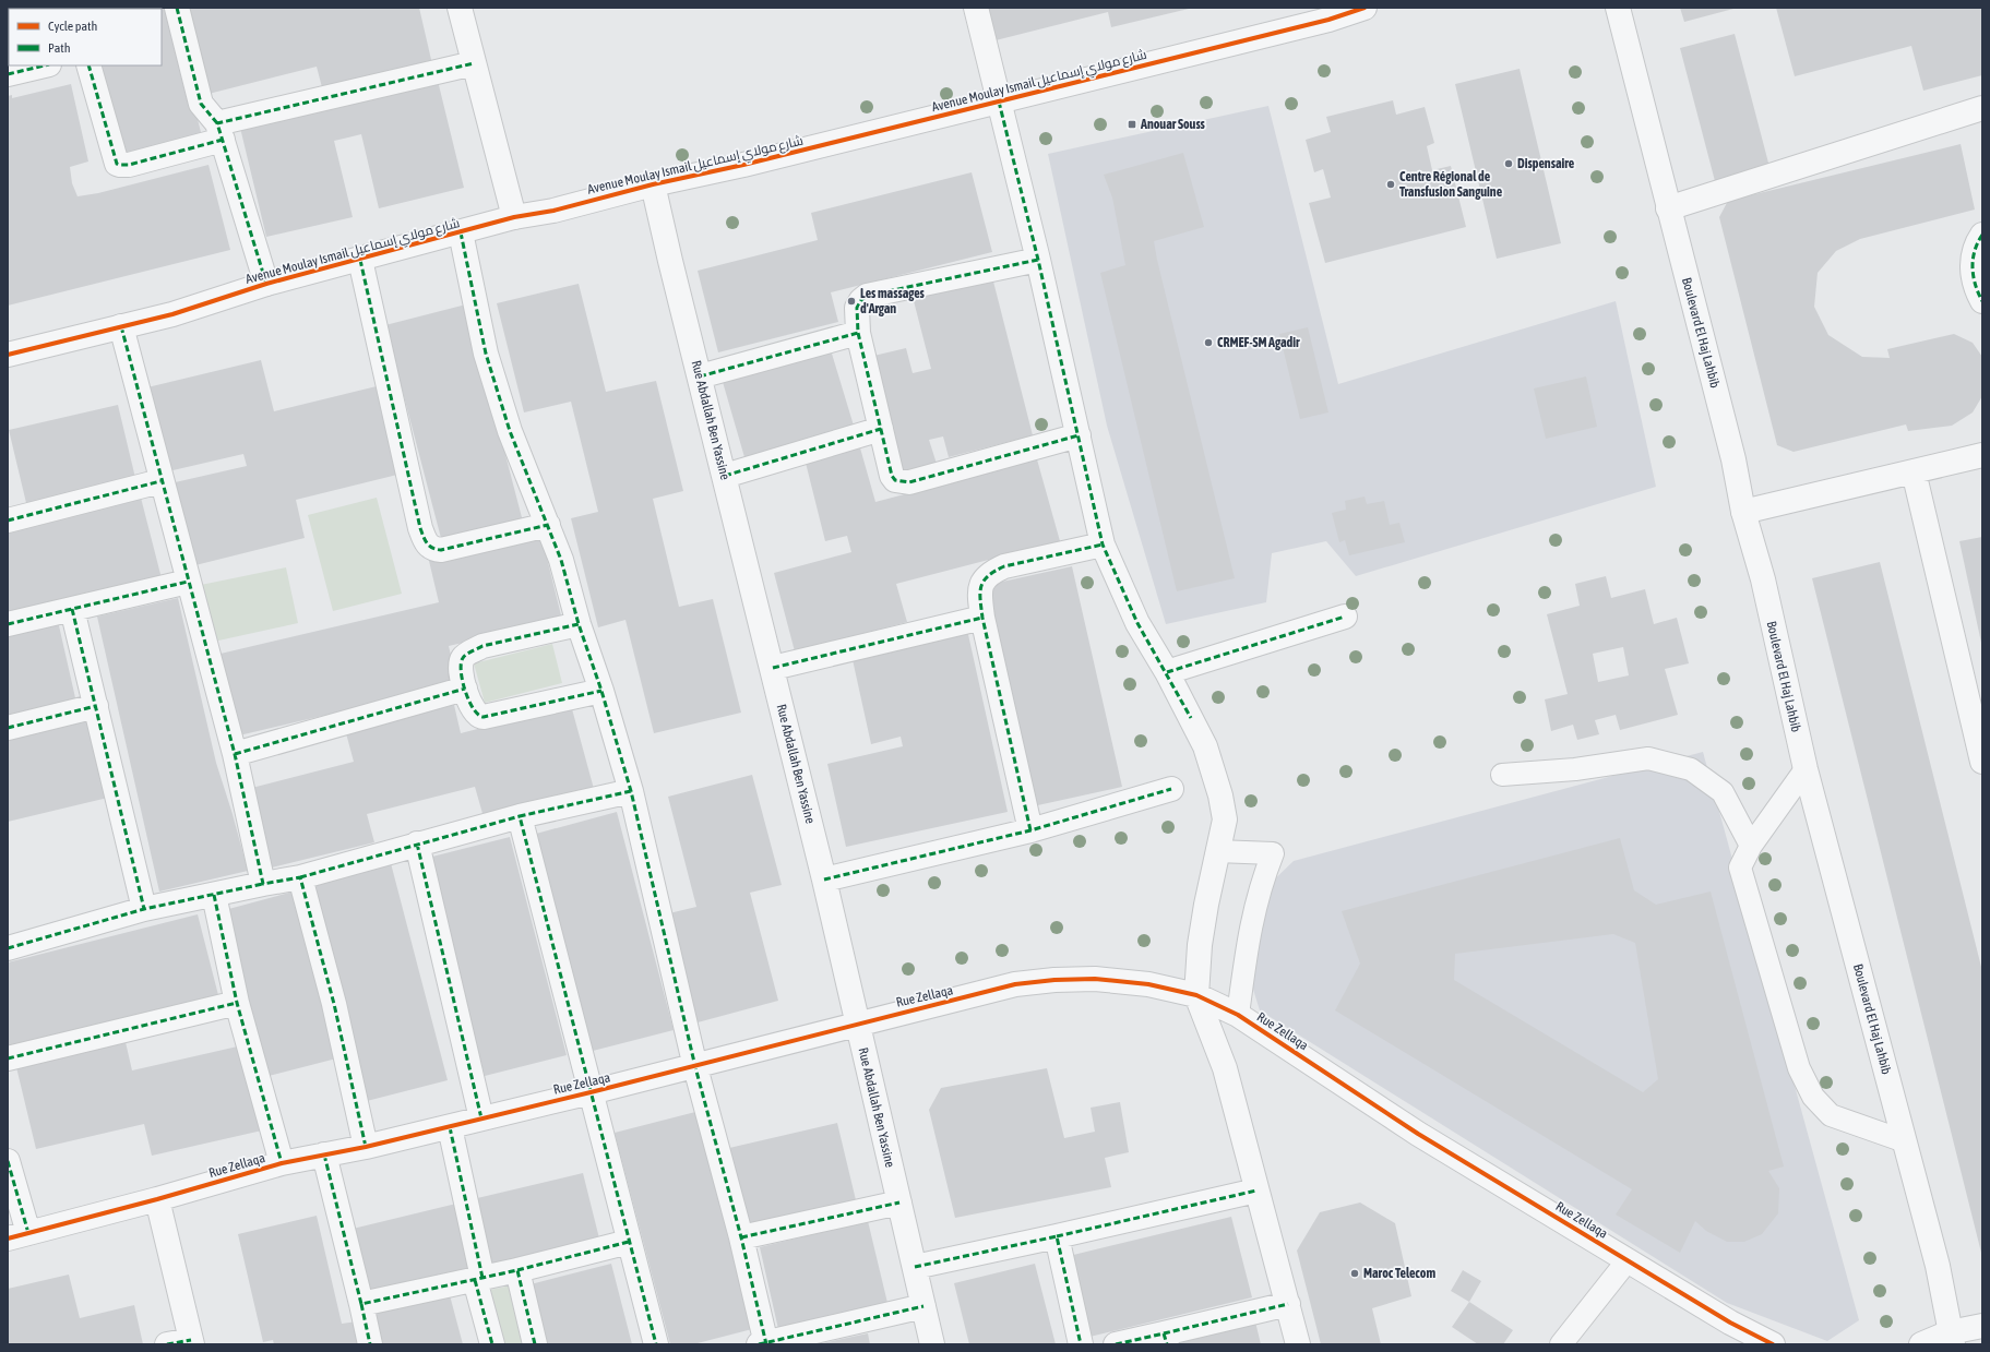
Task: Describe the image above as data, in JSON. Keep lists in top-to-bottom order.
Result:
{
  "streets": {
    "street": [
      "Avenue Moulay Ismail شارع مولاي إسماعيل",
      "Boulevard El Haj Lahbib",
      "Rue Abdallah Ben Yassine",
      "Rue Zellaqa"
    ]
  },
  "crossings": [
    ["Avenue Moulay Ismail شارع مولاي إسماعيل", "Rue Abdallah Ben Yassine"],
    ["Rue Abdallah Ben Yassine", "Rue Zellaqa"]
  ],
  "places": {
    "transit": ["Anouar Souss"],
    "other": [
      "Dispensaire",
      "Centre Régional de Transfusion Sanguine",
      "Les massages d'Argan",
      "CRMEF-SM Agadir",
      "Maroc Telecom"
    ]
  },
  "legend": ["Cycle path", "Path"]
}
